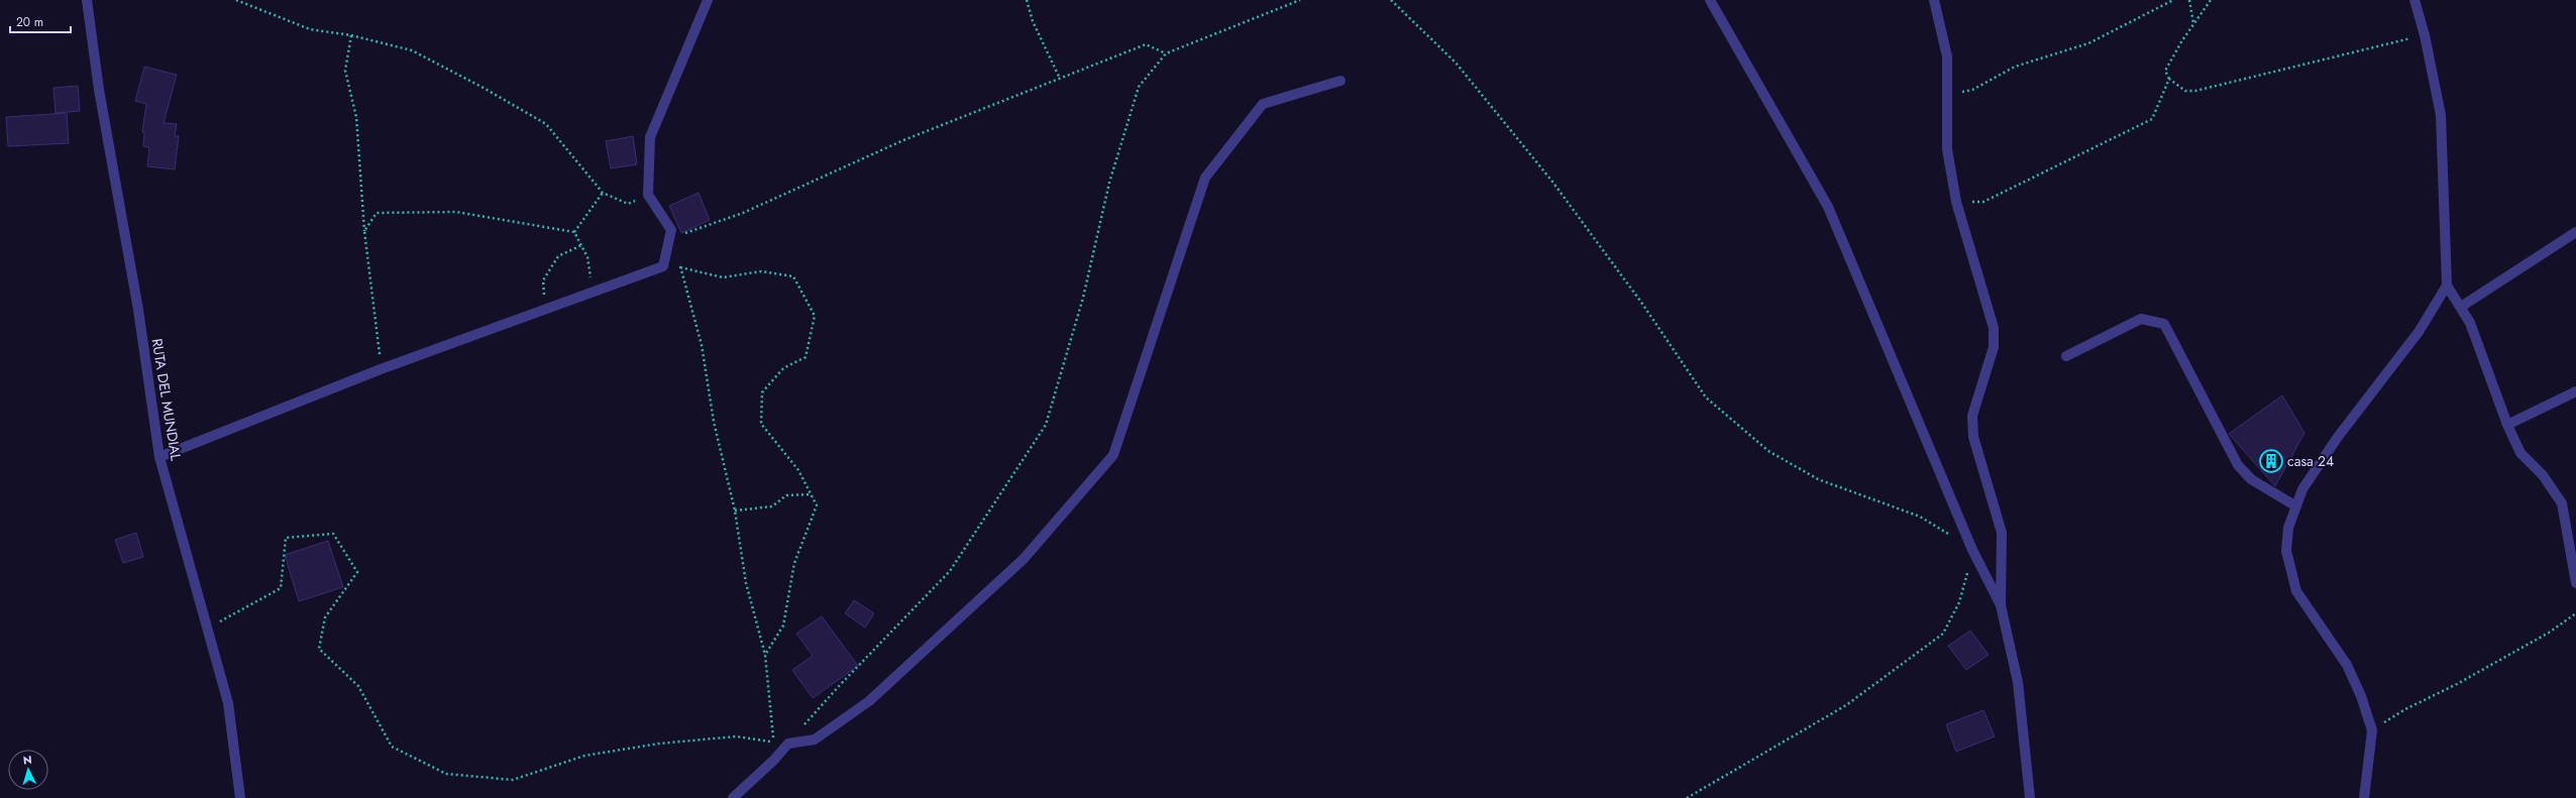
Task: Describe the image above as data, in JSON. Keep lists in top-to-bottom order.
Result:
{
  "streets": {
    "street": ["RUTA DEL MUNDIAL"]
  },
  "places": {
    "building": ["casa 24"]
  },
  "scale_bar": "20 m",
  "north": "top"
}
